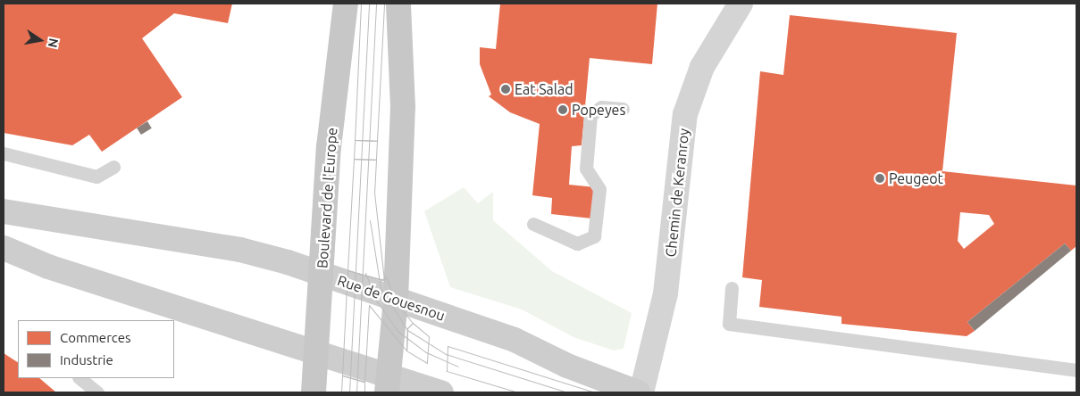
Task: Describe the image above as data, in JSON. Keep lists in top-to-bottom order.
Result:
{
  "streets": {
    "main road": ["Boulevard de l'Europe"],
    "street": ["Chemin de Keranroy", "Rue de Gouesnou"]
  },
  "crossings": [
    ["Boulevard de l'Europe", "Rue de Gouesnou"]
  ],
  "places": ["Eat Salad", "Popeyes", "Peugeot"],
  "legend": ["Commerces", "Industrie"],
  "north": "right"
}
